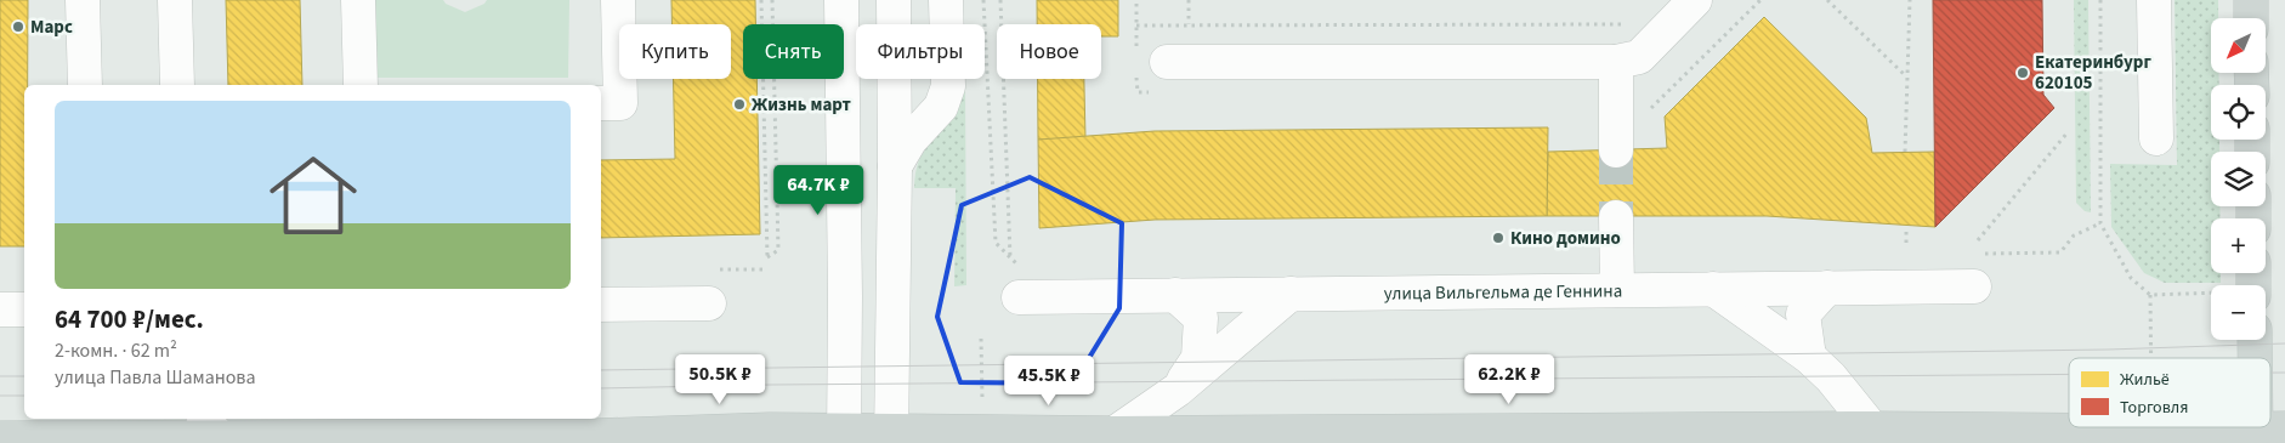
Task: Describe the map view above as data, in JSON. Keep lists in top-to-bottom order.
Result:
{
  "streets": {
    "street": ["улица Вильгельма де Геннина"]
  },
  "places": [
    "Марс",
    "Екатеринбург 620105",
    "Жизнь март",
    "Кино домино"
  ],
  "legend": ["Жильё", "Торговля"],
  "north": "bottom left",
  "page": {
    "map_buttons": ["+", "−"],
    "chip": [
      "Купить",
      "Снять",
      "Фильтры",
      "Новое"
    ],
    "list": [
      {
        "name": "64 700 ₽/мес.",
        "note": "2-комн. · 62 m² · улица Павла Шаманова"
      }
    ],
    "price": [
      "64.7K ₽",
      "50.5K ₽",
      "62.2K ₽",
      "45.5K ₽"
    ]
  }
}
